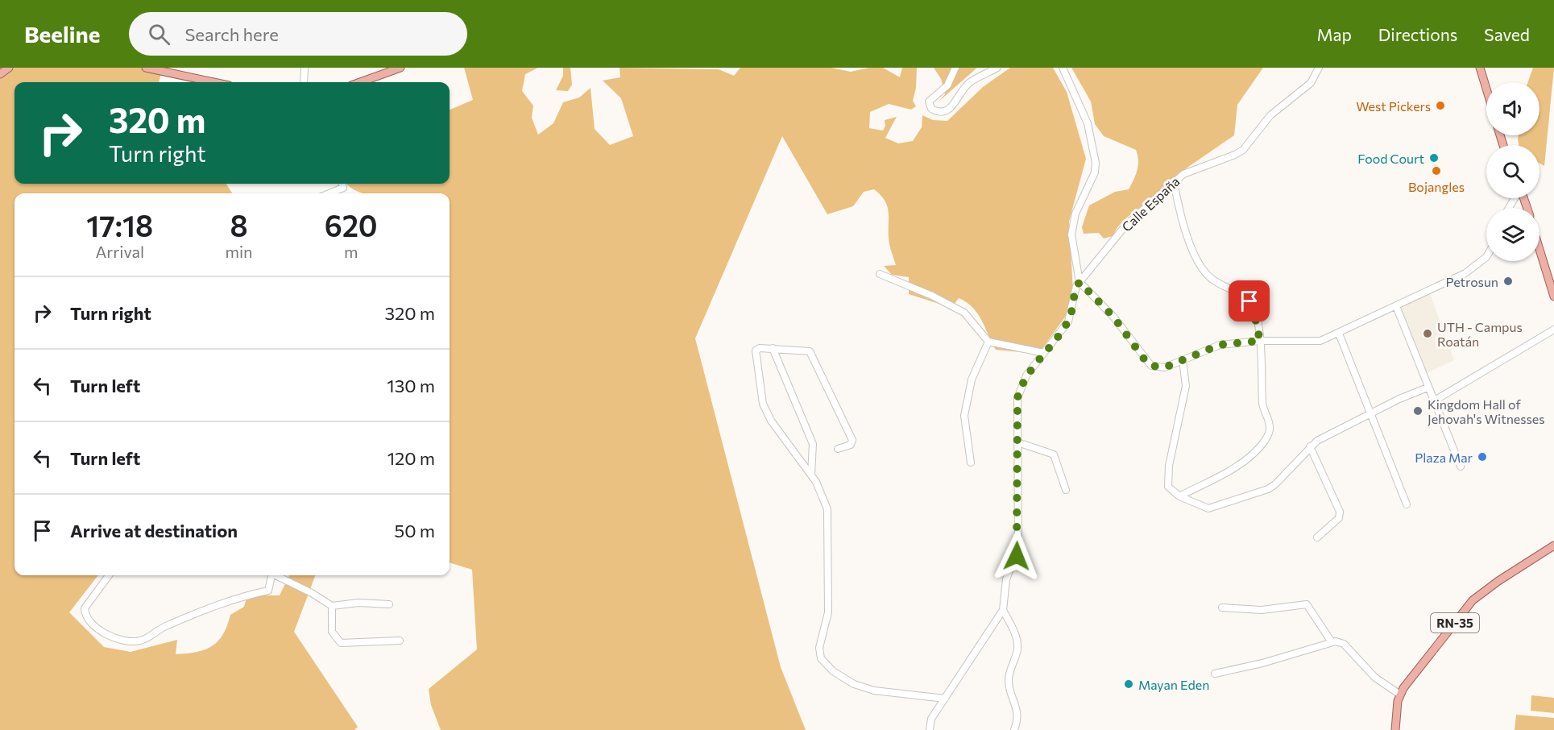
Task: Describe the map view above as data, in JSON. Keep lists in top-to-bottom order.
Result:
{
  "streets": {
    "main road": ["RN-35"],
    "street": ["Calle España"]
  },
  "places": [
    "West Pickers",
    "Food Court",
    "Bojangles",
    "Petrosun",
    "UTH - Campus Roatán",
    "Kingdom Hall of Jehovah's Witnesses",
    "Plaza Mar",
    "Mayan Eden"
  ],
  "page": {
    "header": "Beeline",
    "search": "Search here",
    "nav": ["Map", "Directions", "Saved"],
    "turn": ["320 m", "Turn right"],
    "eta": [
      "17:18",
      "Arrival",
      "8",
      "min",
      "620",
      "m"
    ],
    "list": [
      {
        "name": "Turn right",
        "value": "320 m"
      },
      {
        "name": "Turn left",
        "value": "130 m"
      },
      {
        "name": "Turn left",
        "value": "120 m"
      },
      {
        "name": "Arrive at destination",
        "value": "50 m"
      }
    ]
  }
}
